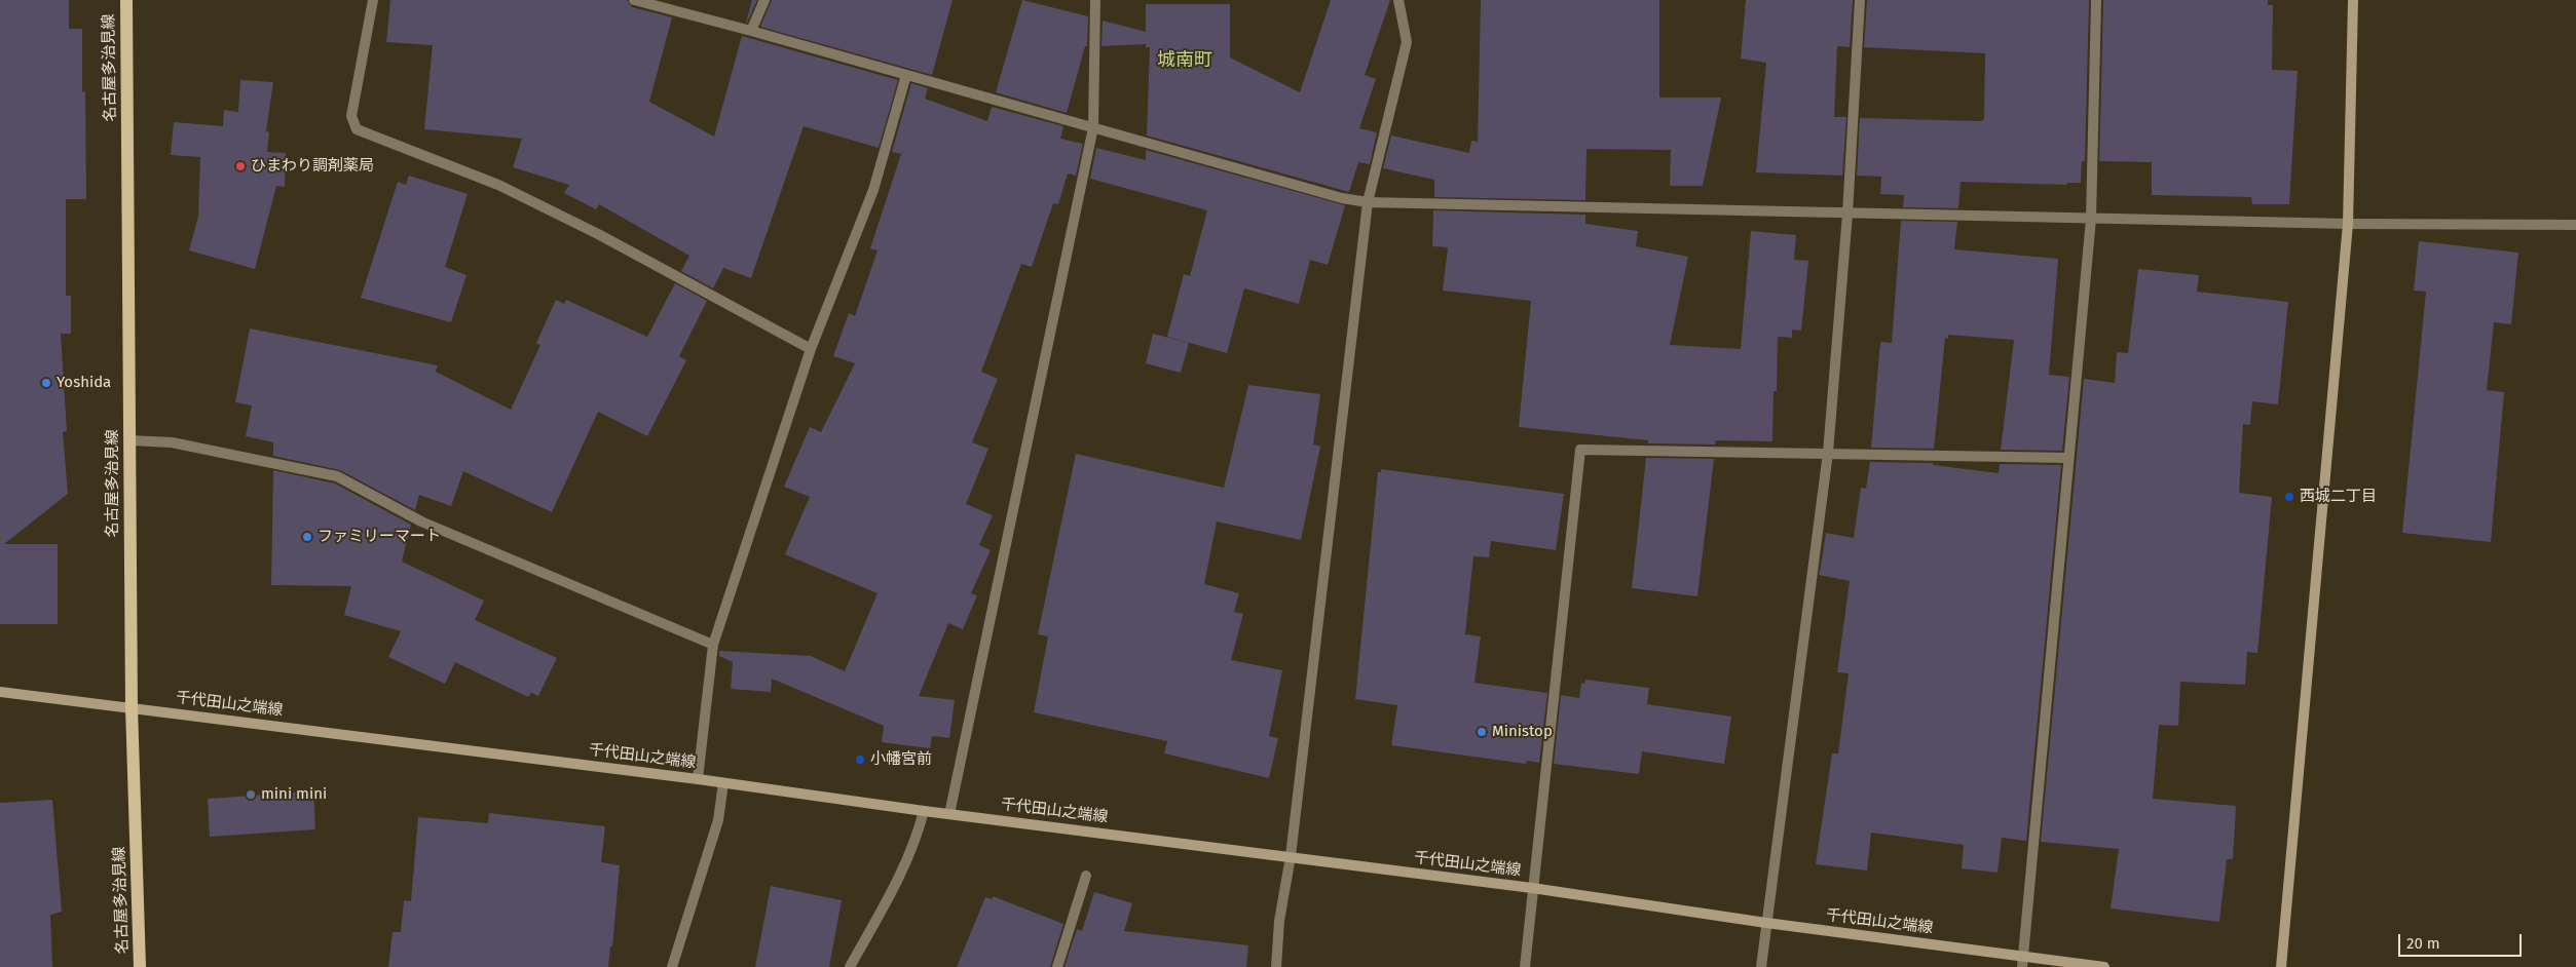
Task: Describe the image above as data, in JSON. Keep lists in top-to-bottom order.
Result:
{
  "streets": {
    "main road": ["名古屋多治見線"],
    "street": ["千代田山之端線"]
  },
  "crossings": [
    ["名古屋多治見線", "千代田山之端線"]
  ],
  "districts": ["城南町"],
  "places": [
    "ひまわり調剤薬局",
    "Yoshida",
    "西城二丁目",
    "ファミリーマート",
    "Ministop",
    "小幡宮前",
    "mini mini"
  ],
  "scale_bar": "20 m"
}
